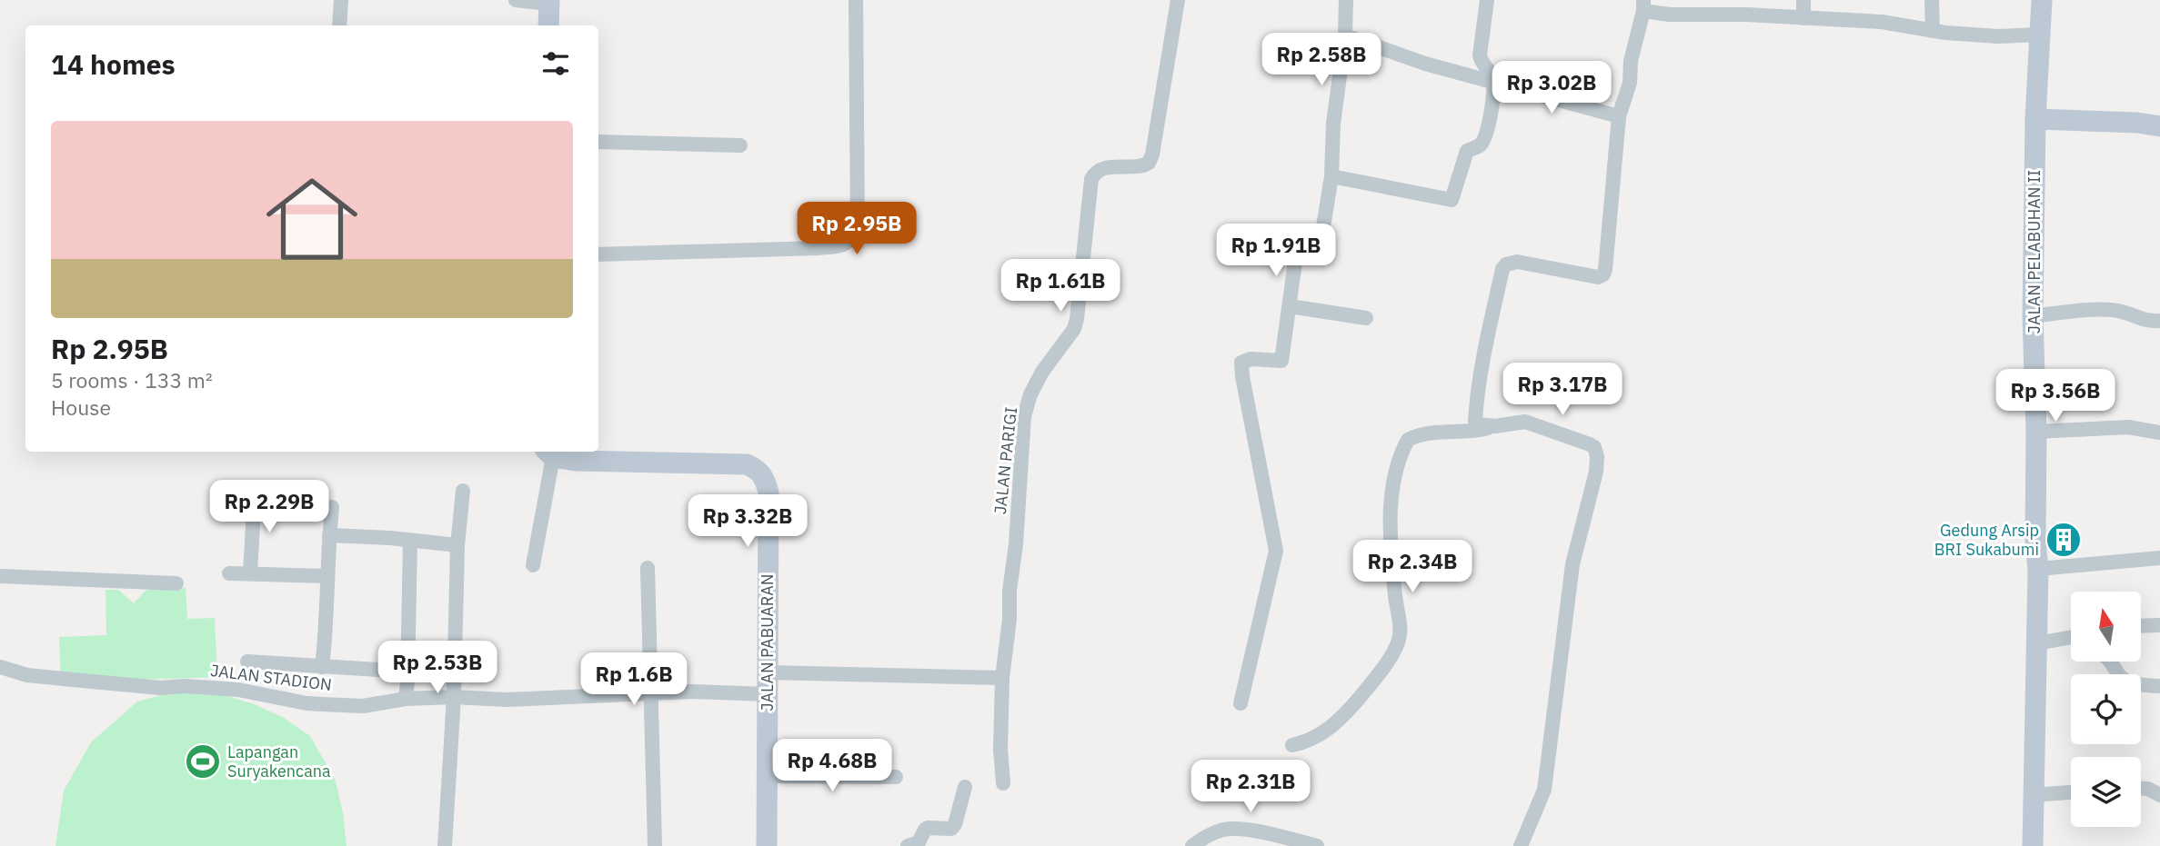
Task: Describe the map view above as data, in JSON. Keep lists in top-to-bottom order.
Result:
{
  "streets": {
    "main road": ["JALAN PELABUHAN II", "JALAN PABUARAN"],
    "street": ["JALAN PARIGI", "JALAN STADION"]
  },
  "crossings": [
    ["JALAN PABUARAN", "JALAN STADION"]
  ],
  "places": {
    "building": ["Gedung Arsip BRI Sukabumi"],
    "sports": ["Lapangan Suryakencana"]
  },
  "north": "top",
  "page": {
    "heading": "14 homes",
    "price": [
      "Rp 2.58B",
      "Rp 3.02B",
      "Rp 2.95B",
      "Rp 1.91B",
      "Rp 1.61B",
      "Rp 3.17B",
      "Rp 3.56B",
      "Rp 2.29B",
      "Rp 3.32B",
      "Rp 2.34B",
      "Rp 2.53B",
      "Rp 1.6B",
      "Rp 4.68B",
      "Rp 2.31B"
    ],
    "list": [
      {
        "name": "Rp 2.95B",
        "note": "5 rooms · 133 m² · House"
      }
    ]
  }
}
